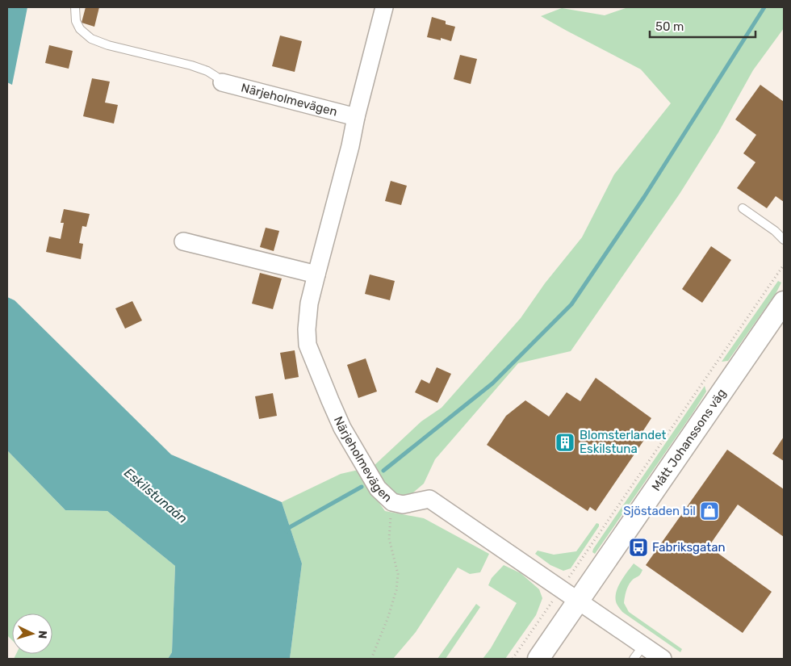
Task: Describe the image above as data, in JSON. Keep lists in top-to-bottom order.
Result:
{
  "streets": {
    "street": ["Närjeholmevägen", "Mått Johanssons väg"]
  },
  "crossings": [
    ["Närjeholmevägen", "Mått Johanssons väg"]
  ],
  "water": ["Eskilstunaån"],
  "places": {
    "building": ["Blomsterlandet Eskilstuna"],
    "shop": ["Sjöstaden bil"],
    "bus stop": ["Fabriksgatan"]
  },
  "scale_bar": "50 m",
  "north": "right"
}
